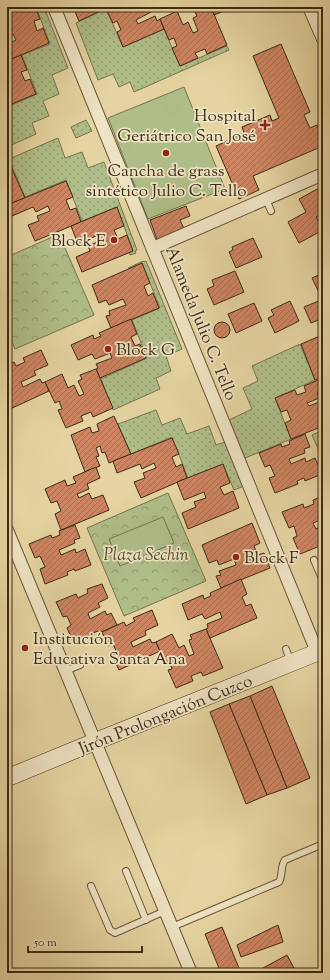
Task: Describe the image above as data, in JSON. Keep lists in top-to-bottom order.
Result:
{
  "streets": {
    "street": ["Alameda Julio C. Tello", "Jirón Prolongación Cuzco"]
  },
  "crossings": [
    ["Alameda Julio C. Tello", "Jirón Prolongación Cuzco"]
  ],
  "parks": ["Plaza Sechin"],
  "places": {
    "health": ["Hospital Geriátrico San José"],
    "other": [
      "Cancha de grass sintético Julio C. Tello",
      "Block E",
      "Block G",
      "Block F",
      "Institución Educativa Santa Ana"
    ]
  },
  "scale_bar": "50 m"
}
